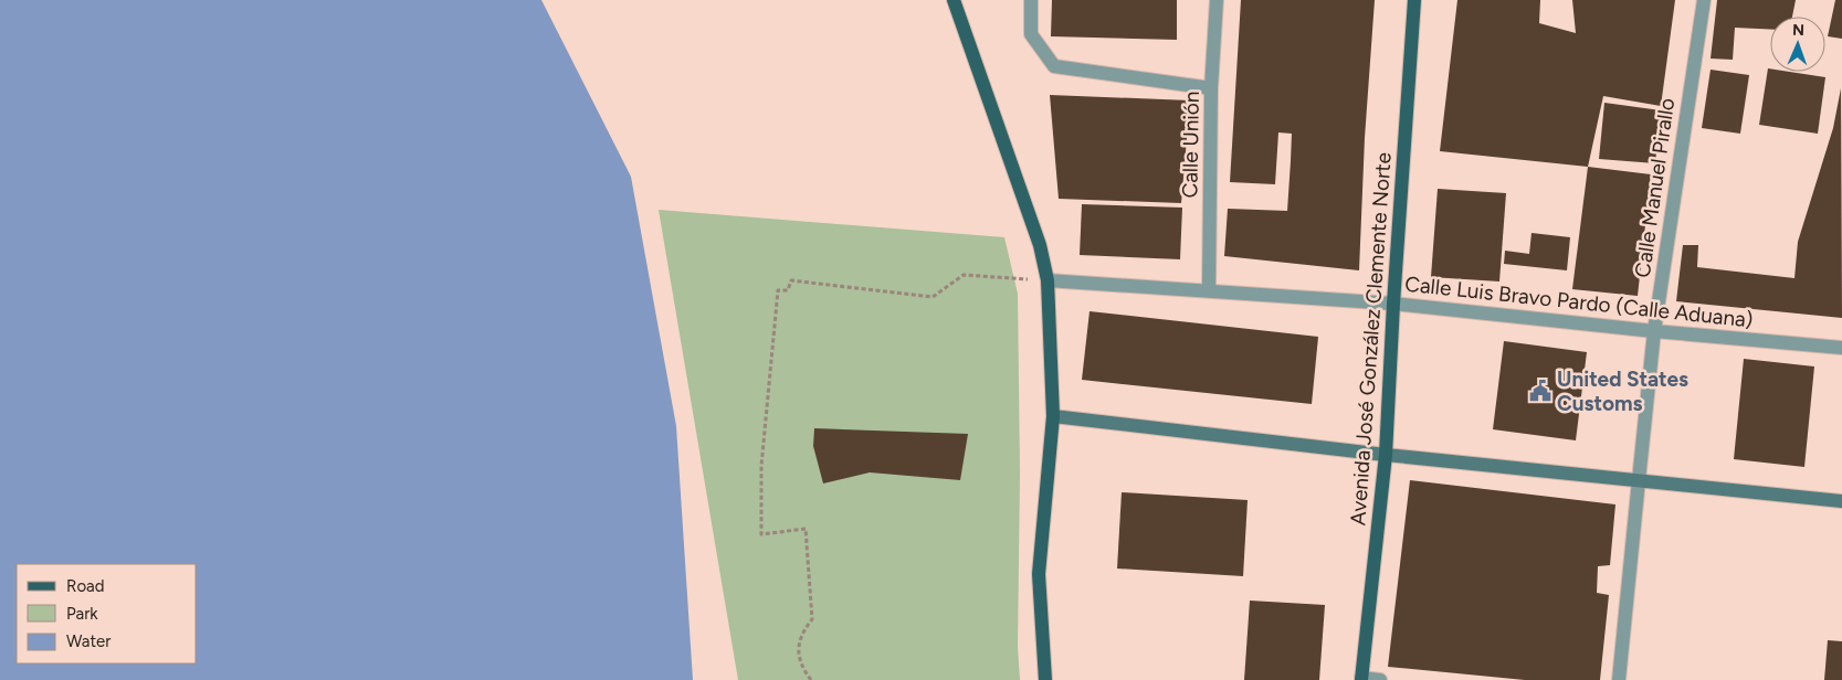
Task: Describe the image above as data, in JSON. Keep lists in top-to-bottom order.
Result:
{
  "streets": {
    "main road": ["Avenida José González Clemente Norte"],
    "street": ["Calle Unión", "Calle Manuel Pirallo", "Calle Luis Bravo Pardo (Calle Aduana)"]
  },
  "crossings": [
    ["Calle Unión", "Calle Luis Bravo Pardo (Calle Aduana)"],
    ["Calle Manuel Pirallo", "Calle Luis Bravo Pardo (Calle Aduana)"],
    ["Calle Luis Bravo Pardo (Calle Aduana)", "Avenida José González Clemente Norte"]
  ],
  "places": {
    "public building": ["United States Customs"]
  },
  "legend": ["Road", "Park", "Water"],
  "north": "top"
}
